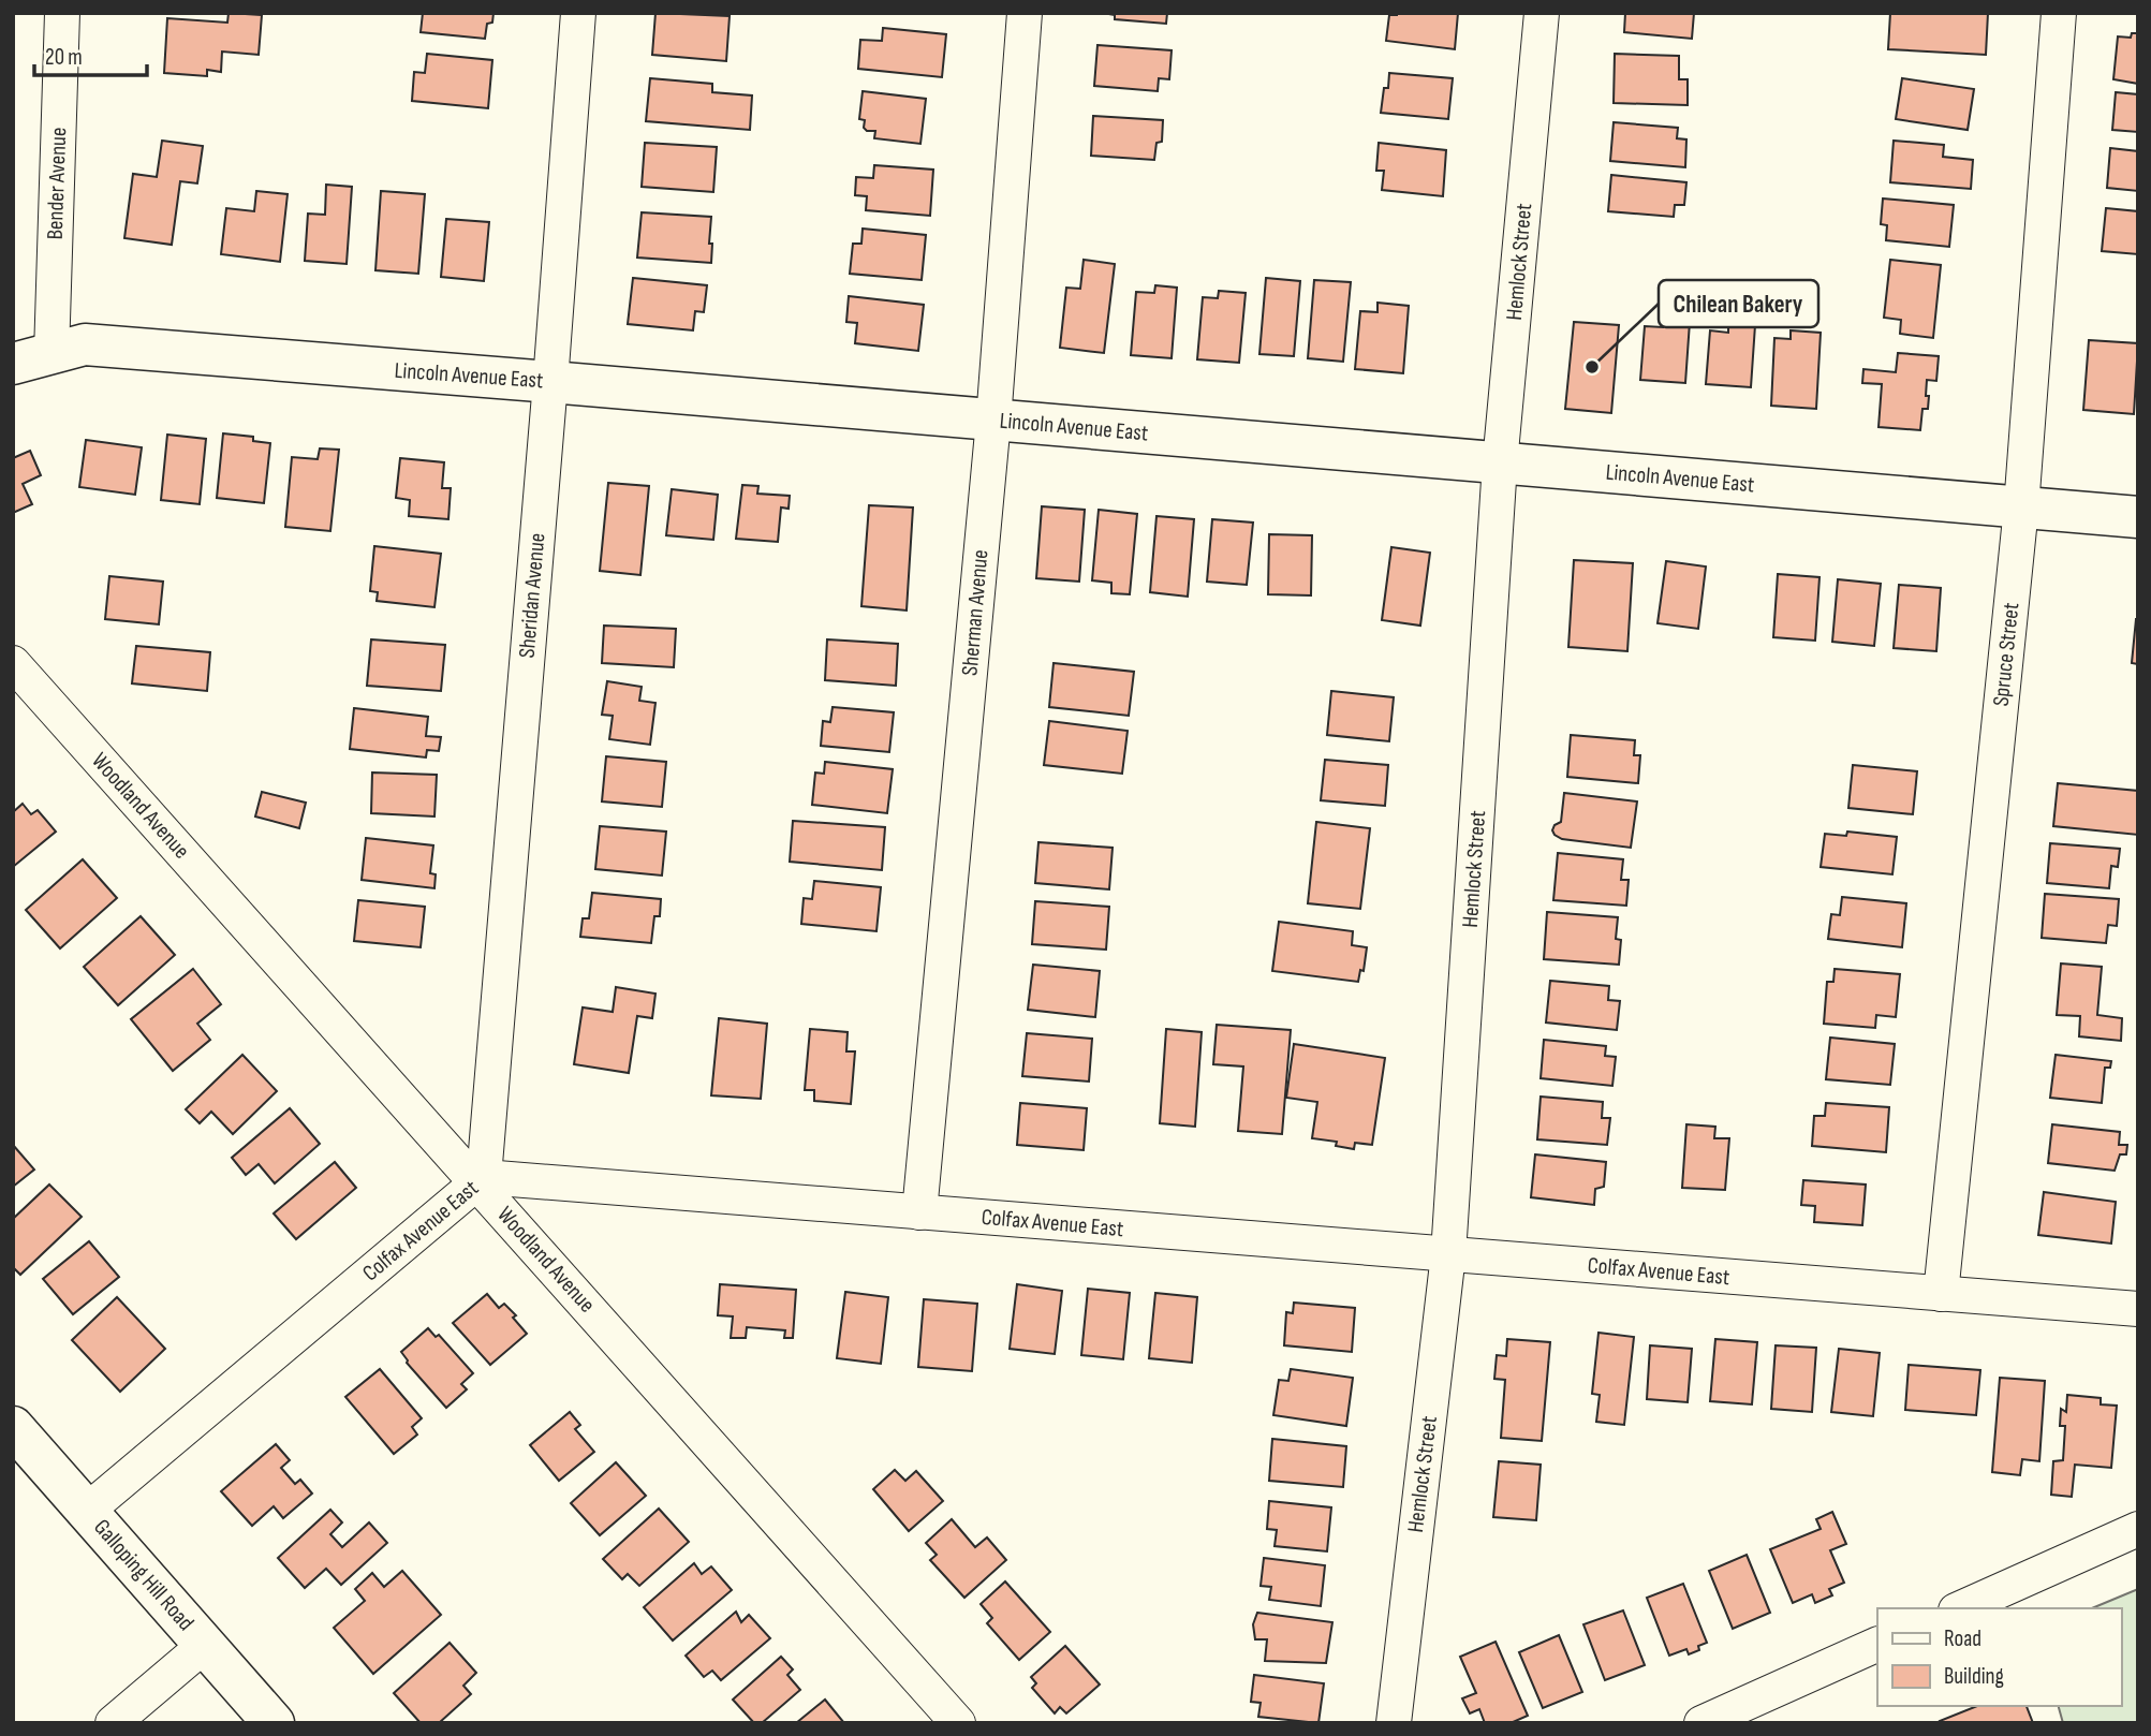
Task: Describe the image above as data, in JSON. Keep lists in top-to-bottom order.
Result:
{
  "streets": {
    "street": [
      "Bender Avenue",
      "Hemlock Street",
      "Lincoln Avenue East",
      "Sheridan Avenue",
      "Sherman Avenue",
      "Spruce Street",
      "Woodland Avenue",
      "Colfax Avenue East",
      "Galloping Hill Road"
    ]
  },
  "crossings": [
    ["Bender Avenue", "Lincoln Avenue East"],
    ["Hemlock Street", "Lincoln Avenue East"],
    ["Hemlock Street", "Colfax Avenue East"],
    ["Lincoln Avenue East", "Sheridan Avenue"],
    ["Lincoln Avenue East", "Sherman Avenue"],
    ["Lincoln Avenue East", "Spruce Street"],
    ["Sheridan Avenue", "Woodland Avenue"],
    ["Sheridan Avenue", "Colfax Avenue East"],
    ["Sherman Avenue", "Colfax Avenue East"],
    ["Spruce Street", "Colfax Avenue East"],
    ["Woodland Avenue", "Colfax Avenue East"],
    ["Colfax Avenue East", "Galloping Hill Road"]
  ],
  "places": ["Chilean Bakery"],
  "legend": ["Road", "Building"],
  "scale_bar": "20 m"
}
